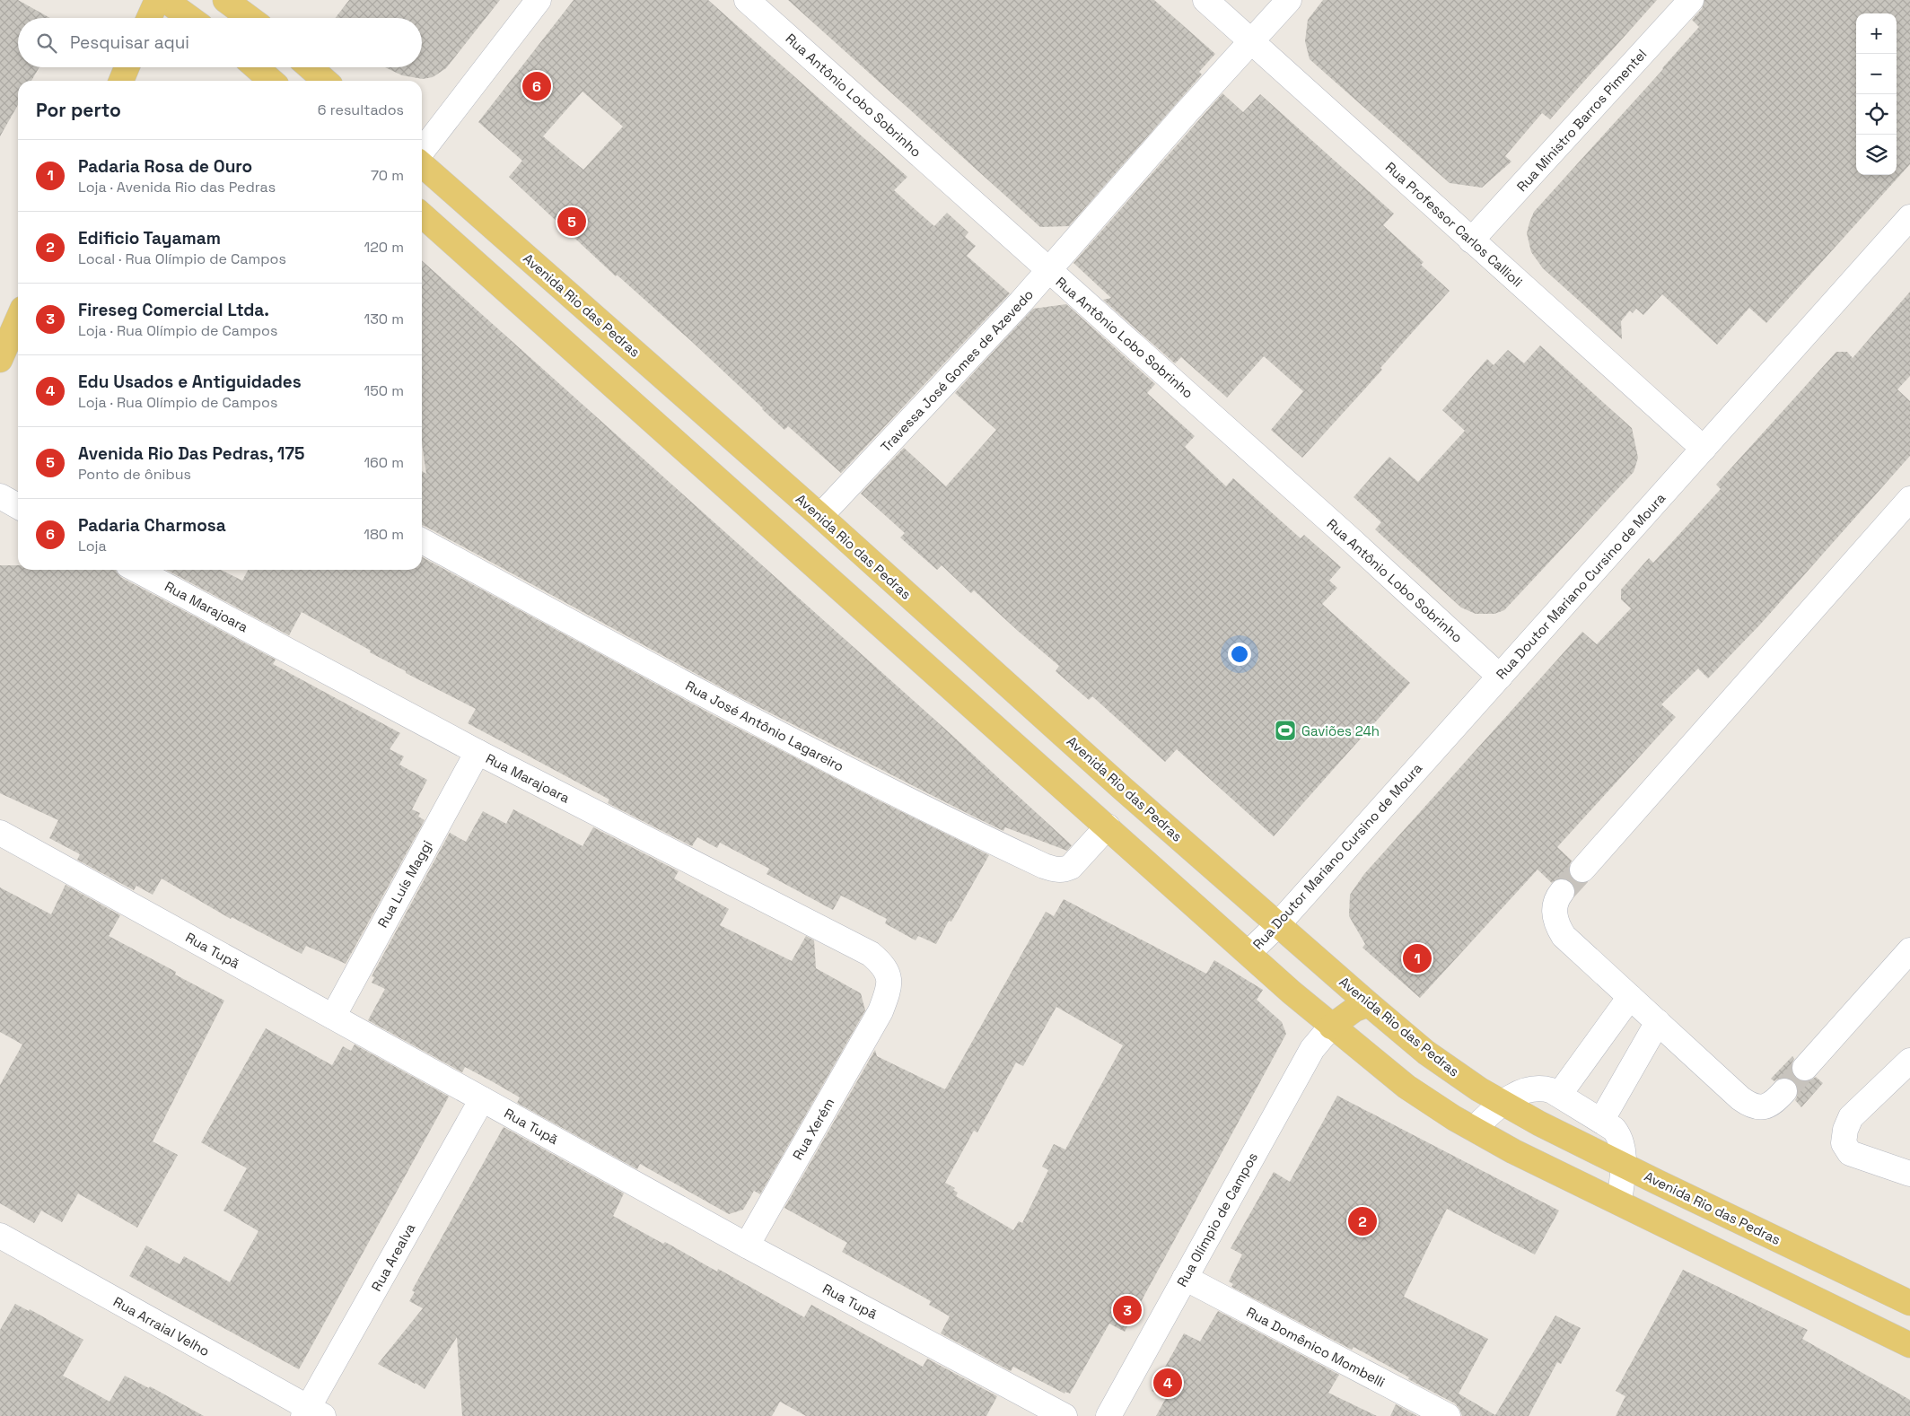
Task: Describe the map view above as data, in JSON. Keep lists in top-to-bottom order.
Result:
{
  "streets": {
    "main road": ["Avenida Rio das Pedras"],
    "street": [
      "Rua Antônio Lobo Sobrinho",
      "Rua Ministro Barros Pimentel",
      "Rua Professor Carlos Callioli",
      "Travessa José Gomes de Azevedo",
      "Rua Doutor Mariano Cursino de Moura",
      "Rua Marajoara",
      "Rua José Antônio Lagareiro",
      "Rua Luís Maggi",
      "Rua Tupã",
      "Rua Xerém",
      "Rua Olímpio de Campos",
      "Rua Arealva",
      "Rua Arraial Velho",
      "Rua Domênico Mombelli"
    ]
  },
  "crossings": [
    ["Rua Antônio Lobo Sobrinho", "Travessa José Gomes de Azevedo"],
    ["Rua Antônio Lobo Sobrinho", "Rua Doutor Mariano Cursino de Moura"],
    ["Rua Ministro Barros Pimentel", "Rua Professor Carlos Callioli"],
    ["Rua Professor Carlos Callioli", "Travessa José Gomes de Azevedo"],
    ["Rua Professor Carlos Callioli", "Rua Doutor Mariano Cursino de Moura"],
    ["Avenida Rio das Pedras", "Travessa José Gomes de Azevedo"],
    ["Avenida Rio das Pedras", "Rua Doutor Mariano Cursino de Moura"],
    ["Rua Marajoara", "Rua Luís Maggi"],
    ["Rua Marajoara", "Rua Xerém"],
    ["Rua Luís Maggi", "Rua Tupã"],
    ["Rua Tupã", "Rua Xerém"],
    ["Rua Tupã", "Rua Arealva"],
    ["Rua Olímpio de Campos", "Rua Domênico Mombelli"],
    ["Rua Arealva", "Rua Arraial Velho"]
  ],
  "places": {
    "sports": ["Gaviões 24h"]
  },
  "page": {
    "map_buttons": ["+", "−"],
    "search": "Pesquisar aqui",
    "pins": [
      "6",
      "5",
      "1",
      "2",
      "3",
      "4"
    ],
    "heading": ["Por perto", "6 resultados"],
    "list": [
      {
        "mark": "1",
        "name": "Padaria Rosa de Ouro",
        "note": "Loja · Avenida Rio das Pedras",
        "value": "70 m"
      },
      {
        "mark": "2",
        "name": "Edificio Tayamam",
        "note": "Local · Rua Olímpio de Campos",
        "value": "120 m"
      },
      {
        "mark": "3",
        "name": "Fireseg Comercial Ltda.",
        "note": "Loja · Rua Olímpio de Campos",
        "value": "130 m"
      },
      {
        "mark": "4",
        "name": "Edu Usados e Antiguidades",
        "note": "Loja · Rua Olímpio de Campos",
        "value": "150 m"
      },
      {
        "mark": "5",
        "name": "Avenida Rio Das Pedras, 175",
        "note": "Ponto de ônibus",
        "value": "160 m"
      },
      {
        "mark": "6",
        "name": "Padaria Charmosa",
        "note": "Loja",
        "value": "180 m"
      }
    ]
  }
}
